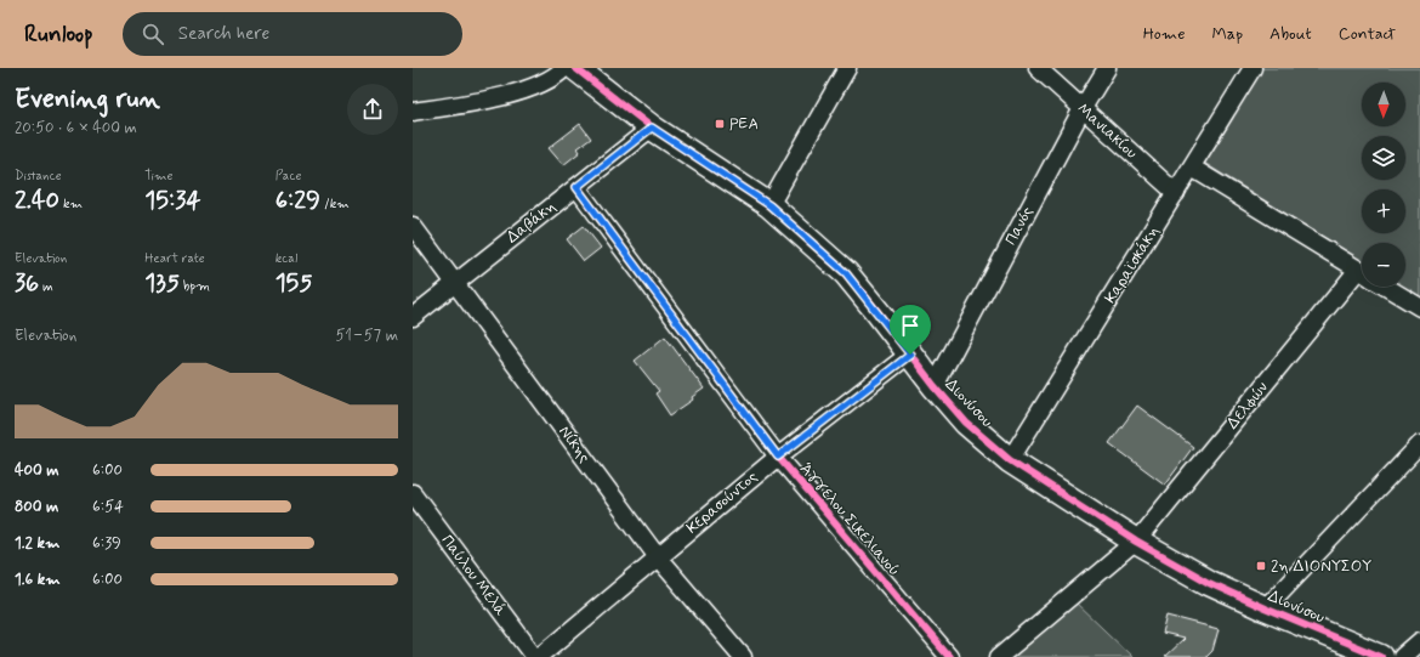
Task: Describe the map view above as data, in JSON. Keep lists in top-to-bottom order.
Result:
{
  "streets": {
    "main road": ["Διονύσου"],
    "street": [
      "Μανιακίου",
      "Δαβάκη",
      "Πανός",
      "Καραϊσκάκη",
      "Δελφών",
      "Νίκης",
      "Κερασούντος",
      "Άγγελου Σικελιανού",
      "Παύλου Μελά"
    ]
  },
  "crossings": [
    ["Μανιακίου", "Πανός"],
    ["Μανιακίου", "Καραϊσκάκη"],
    ["Δαβάκη", "Διονύσου"],
    ["Δαβάκη", "Νίκης"],
    ["Δαβάκη", "Άγγελου Σικελιανού"],
    ["Πανός", "Διονύσου"],
    ["Καραϊσκάκη", "Διονύσου"],
    ["Διονύσου", "Δελφών"],
    ["Διονύσου", "Κερασούντος"],
    ["Νίκης", "Κερασούντος"],
    ["Κερασούντος", "Άγγελου Σικελιανού"]
  ],
  "places": {
    "transit": ["ΡΕΑ", "2η ΔΙΟΝΥΣΟΥ"]
  },
  "north": "bottom",
  "page": {
    "header": "Runloop",
    "search": "Search here",
    "nav": [
      "Home",
      "Map",
      "About",
      "Contact"
    ],
    "heading": ["Evening run", "20:50 · 6 × 400 m"],
    "map_buttons": ["+", "−"],
    "stats": [
      ["Distance", "2.40 km"],
      ["Time", "15:34"],
      ["Pace", "6:29 /km"],
      ["Elevation", "36 m"],
      ["Heart rate", "135 bpm"],
      ["kcal", "155"]
    ],
    "chart": ["Elevation", "51–57 m"],
    "list": [
      {
        "name": "400 m",
        "note": "6:00"
      },
      {
        "name": "800 m",
        "note": "6:54"
      },
      {
        "name": "1.2 km",
        "note": "6:39"
      },
      {
        "name": "1.6 km",
        "note": "6:00"
      }
    ]
  }
}
